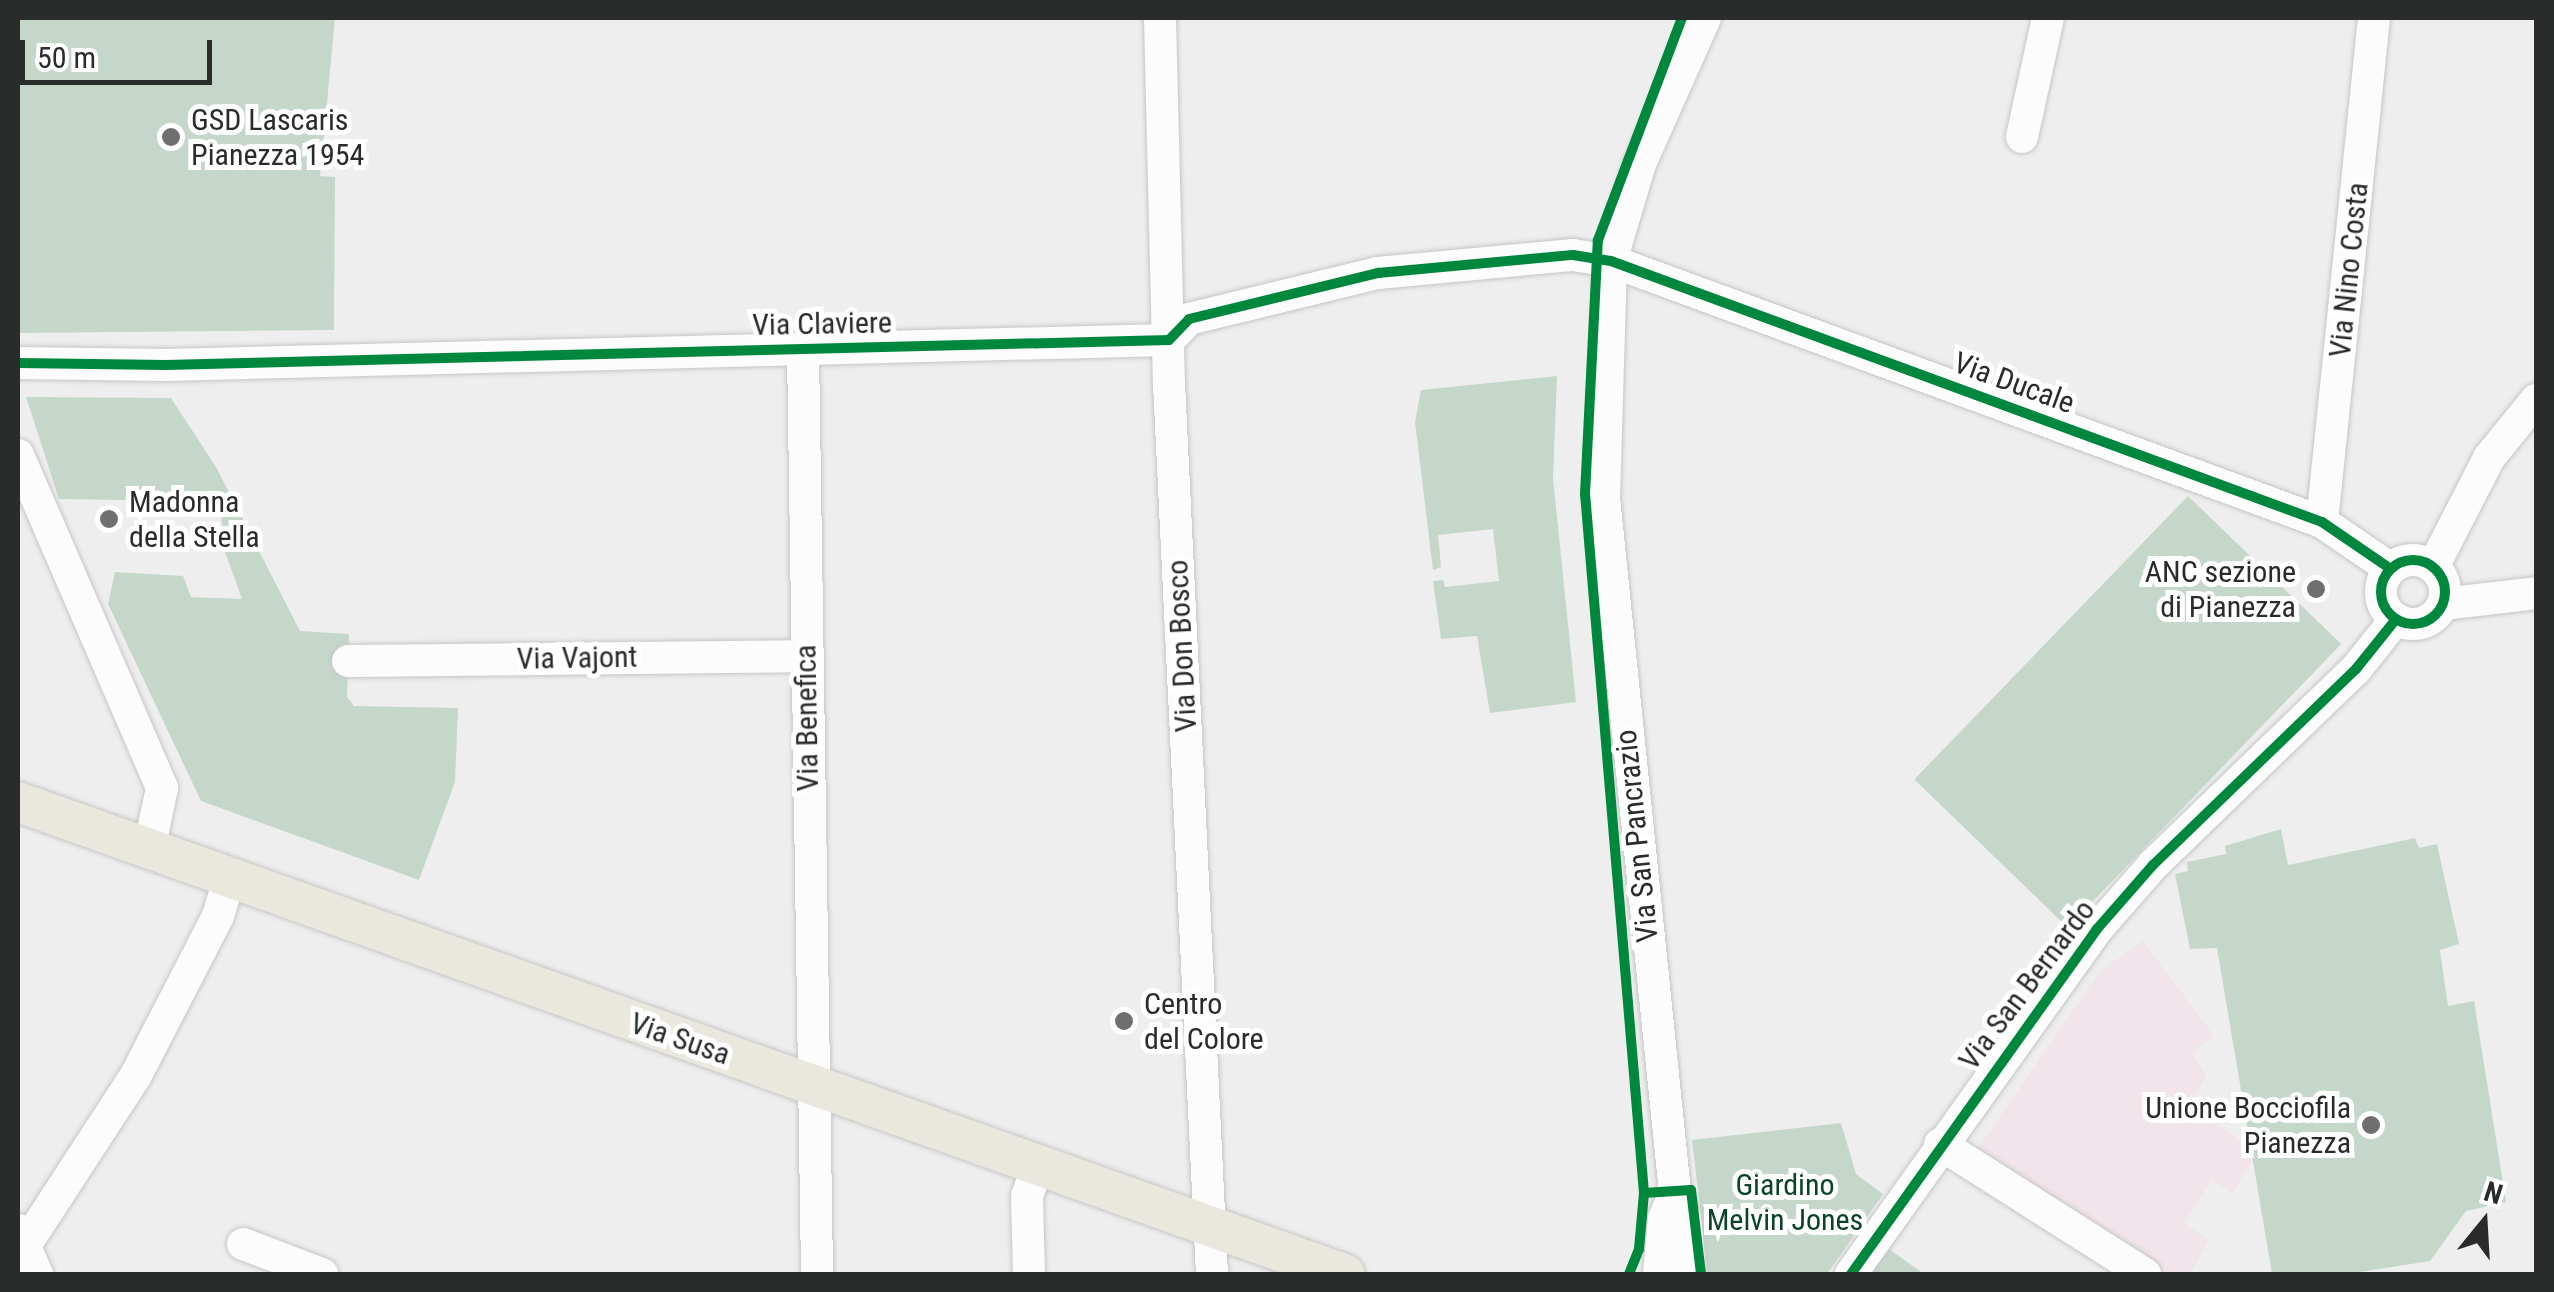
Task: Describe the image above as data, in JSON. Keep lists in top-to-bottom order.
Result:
{
  "streets": {
    "main road": ["Via Susa"],
    "street": [
      "Via Nino Costa",
      "Via Claviere",
      "Via Ducale",
      "Via Don Bosco",
      "Via Vajont",
      "Via Benefica",
      "Via San Pancrazio",
      "Via San Bernardo"
    ]
  },
  "crossings": [
    ["Via Nino Costa", "Via Ducale"],
    ["Via Claviere", "Via Don Bosco"],
    ["Via Claviere", "Via Benefica"],
    ["Via Ducale", "Via San Pancrazio"],
    ["Via Ducale", "Via San Bernardo"],
    ["Via Don Bosco", "Via Susa"],
    ["Via Vajont", "Via Benefica"],
    ["Via Benefica", "Via Susa"]
  ],
  "parks": ["Giardino Melvin Jones"],
  "places": [
    "GSD Lascaris Pianezza 1954",
    "Madonna della Stella",
    "ANC sezione di Pianezza",
    "Centro del Colore",
    "Unione Bocciofila Pianezza"
  ],
  "scale_bar": "50 m",
  "north": "top"
}
